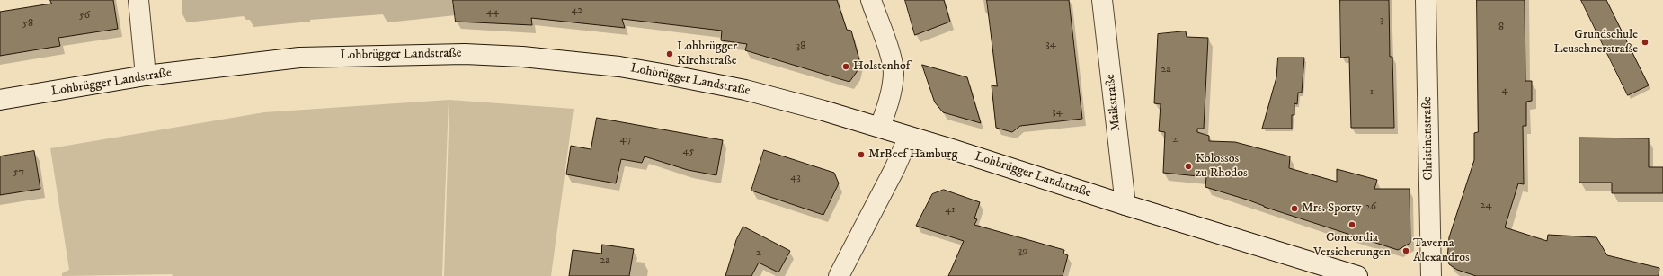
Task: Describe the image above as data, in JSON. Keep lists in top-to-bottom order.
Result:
{
  "streets": {
    "street": ["Lohbrügger Landstraße", "Maikstraße", "Christinenstraße"]
  },
  "crossings": [
    ["Lohbrügger Landstraße", "Maikstraße"]
  ],
  "places": [
    "Grundschule Leuschnerstraße",
    "Lohbrügger Kirchstraße",
    "Holstenhof",
    "MrBeef Hamburg",
    "Kolossos zu Rhodos",
    "Mrs. Sporty",
    "Concordia Versicherungen",
    "Taverna Alexandros"
  ],
  "house_numbers": [
    "42",
    "44",
    "56",
    "3",
    "58",
    "8",
    "34",
    "38",
    "2a",
    "4",
    "1",
    "34",
    "47",
    "2",
    "45",
    "57",
    "43",
    "24",
    "26",
    "41",
    "39",
    "2",
    "2a"
  ]
}
